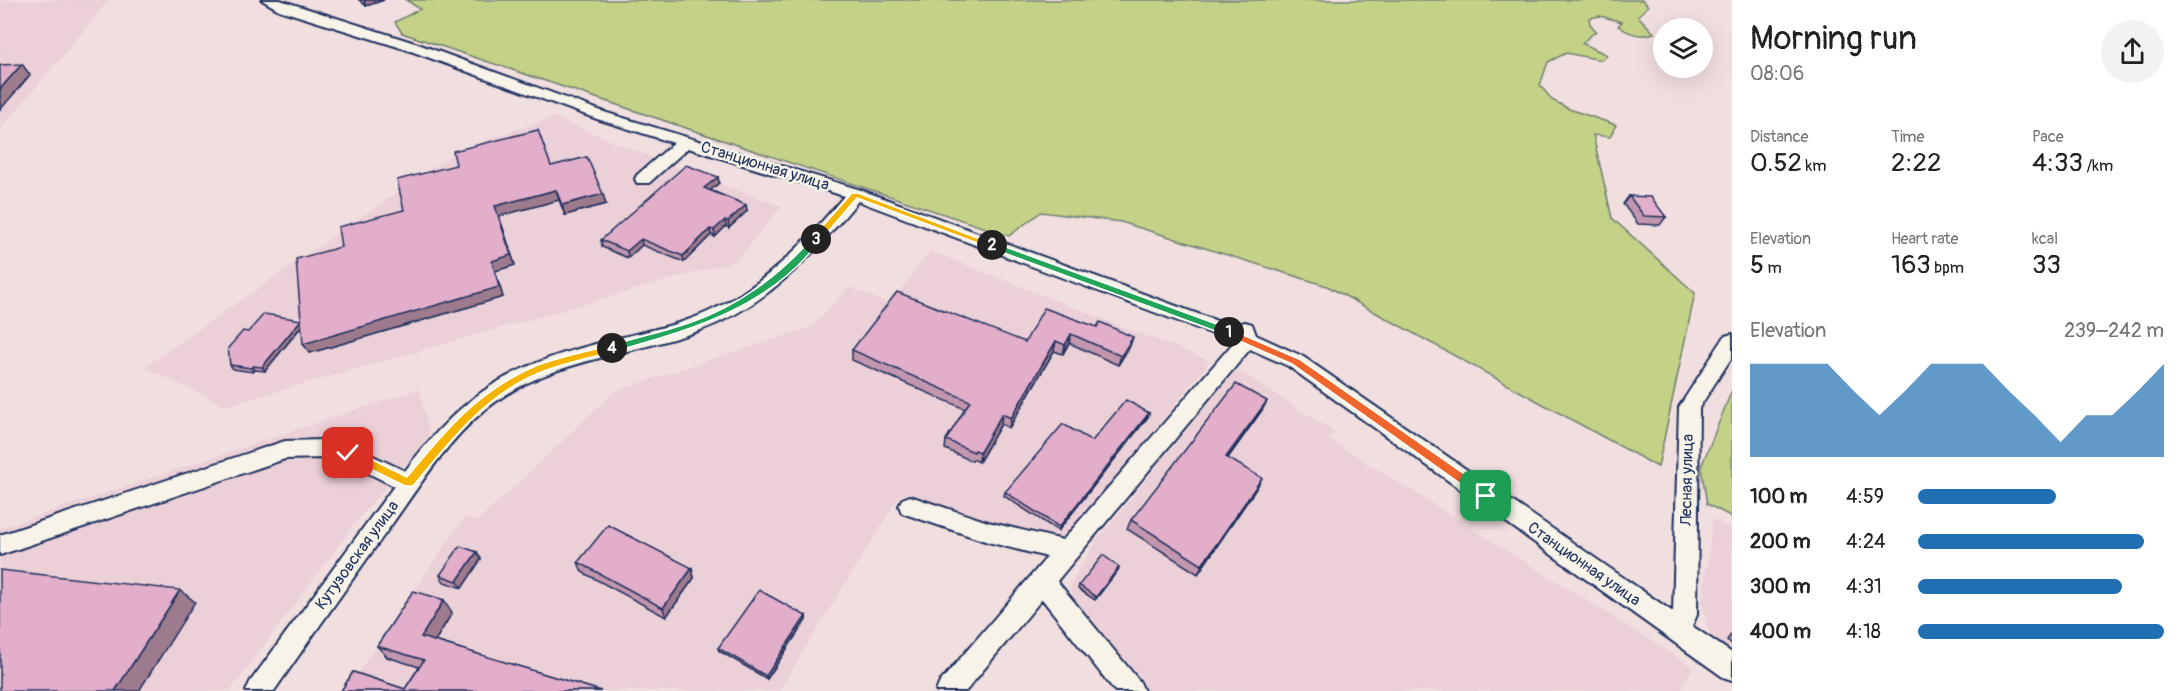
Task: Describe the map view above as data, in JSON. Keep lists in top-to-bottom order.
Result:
{
  "streets": {
    "street": ["Станционная улица", "Лесная улица", "Кутузовская улица"]
  },
  "crossings": [
    ["Станционная улица", "Лесная улица"],
    ["Станционная улица", "Кутузовская улица"]
  ],
  "page": {
    "heading": ["Morning run", "08:06"],
    "stats": [
      ["Distance", "0.52 km"],
      ["Time", "2:22"],
      ["Pace", "4:33 /km"],
      ["Elevation", "5 m"],
      ["Heart rate", "163 bpm"],
      ["kcal", "33"]
    ],
    "pins": [
      "3",
      "2",
      "1",
      "4"
    ],
    "chart": ["Elevation", "239–242 m"],
    "list": [
      {
        "name": "100 m",
        "note": "4:59"
      },
      {
        "name": "200 m",
        "note": "4:24"
      },
      {
        "name": "300 m",
        "note": "4:31"
      },
      {
        "name": "400 m",
        "note": "4:18"
      }
    ]
  }
}
